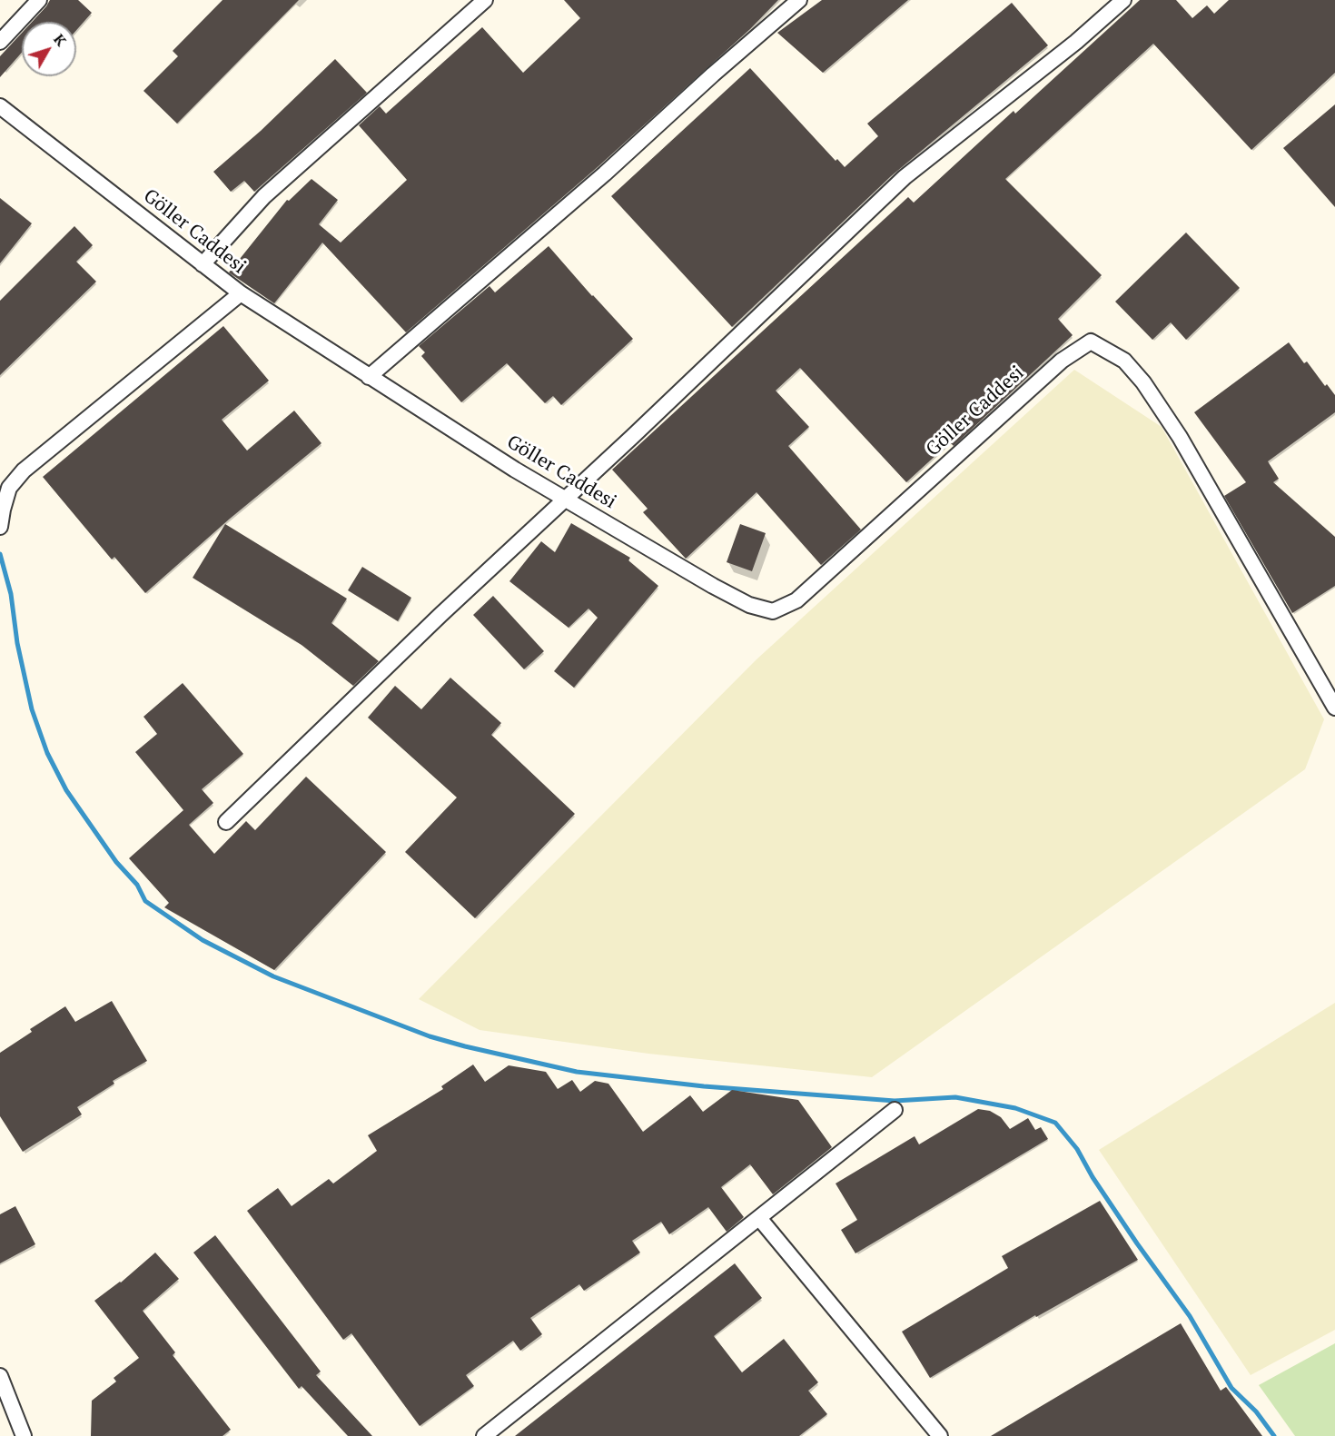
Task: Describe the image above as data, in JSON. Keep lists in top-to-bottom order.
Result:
{
  "streets": {
    "street": ["Göller Caddesi"]
  },
  "north": "top right"
}
